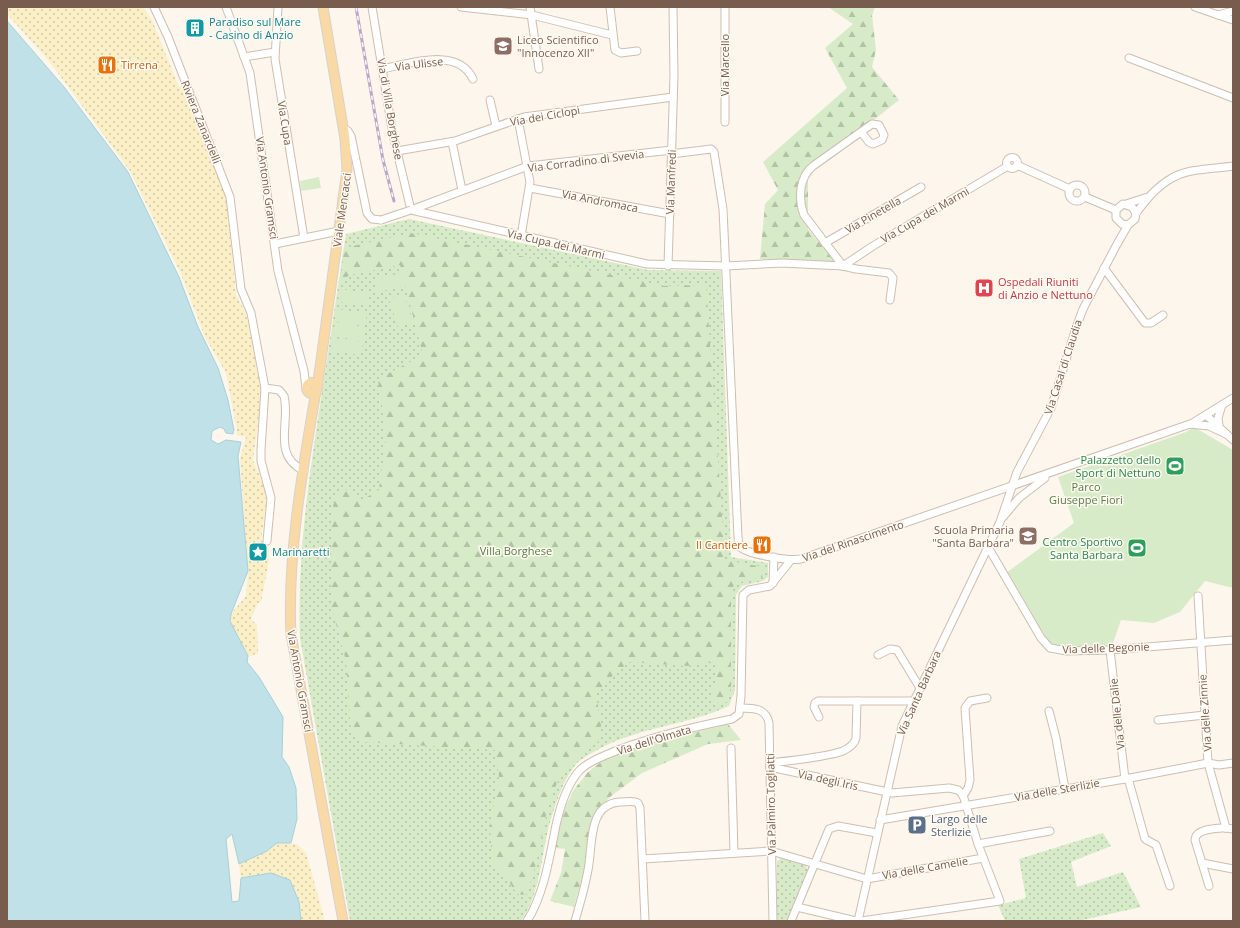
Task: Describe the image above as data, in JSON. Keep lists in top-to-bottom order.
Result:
{
  "streets": {
    "main road": ["Via Antonio Gramsci", "Viale Mencacci"],
    "street": [
      "Via Ulisse",
      "Via Marcello",
      "Via di Villa Borghese",
      "Via dei Ciclopi",
      "Riviera Zanardelli",
      "Via Cupa",
      "Via Corradino di Svevia",
      "Via Manfredi",
      "Via Andromaca",
      "Via Pinetella",
      "Via Cupa dei Marmi",
      "Via Casal di Claudia",
      "Via del Rinascimento",
      "Via delle Begonie",
      "Via Santa Barbara",
      "Via delle Zinnie",
      "Via delle Dalie",
      "Via dell'Olmata",
      "Via degli Iris",
      "Via delle Sterlizie",
      "Via Palmiro Togliatti",
      "Via delle Camelie"
    ]
  },
  "crossings": [
    ["Via Ulisse", "Via di Villa Borghese"],
    ["Via di Villa Borghese", "Via dei Ciclopi"],
    ["Via di Villa Borghese", "Via Corradino di Svevia"],
    ["Via di Villa Borghese", "Via Cupa dei Marmi"],
    ["Via dei Ciclopi", "Via Manfredi"],
    ["Via Corradino di Svevia", "Via Manfredi"],
    ["Via Corradino di Svevia", "Via Cupa dei Marmi"],
    ["Via Corradino di Svevia", "Via del Rinascimento"],
    ["Via Manfredi", "Via Andromaca"],
    ["Via Manfredi", "Via Cupa dei Marmi"],
    ["Via Antonio Gramsci", "Viale Mencacci"],
    ["Via Cupa dei Marmi", "Via del Rinascimento"],
    ["Via Casal di Claudia", "Via del Rinascimento"],
    ["Via Casal di Claudia", "Via Santa Barbara"],
    ["Via del Rinascimento", "Via Santa Barbara"],
    ["Via delle Begonie", "Via Santa Barbara"],
    ["Via delle Begonie", "Via delle Zinnie"],
    ["Via delle Begonie", "Via delle Dalie"],
    ["Via Santa Barbara", "Via degli Iris"],
    ["Via Santa Barbara", "Via delle Sterlizie"],
    ["Via Santa Barbara", "Via delle Camelie"],
    ["Via delle Zinnie", "Via delle Sterlizie"],
    ["Via delle Dalie", "Via delle Sterlizie"],
    ["Via dell'Olmata", "Via Palmiro Togliatti"],
    ["Via degli Iris", "Via Palmiro Togliatti"]
  ],
  "parks": ["Parco Giuseppe Fiori", "Villa Borghese"],
  "places": {
    "building": ["Paradiso sul Mare - Casino di Anzio"],
    "school or university": ["Liceo Scientifico \"Innocenzo XII\"", "Scuola Primaria \"Santa Barbara\""],
    "restaurant": ["Tirrena", "Il Cantiere"],
    "hospital": ["Ospedali Riuniti di Anzio e Nettuno"],
    "sports": ["Palazzetto dello Sport di Nettuno", "Centro Sportivo Santa Barbara"],
    "place": ["Marinaretti"],
    "parking": ["Largo delle Sterlizie"]
  }
}
